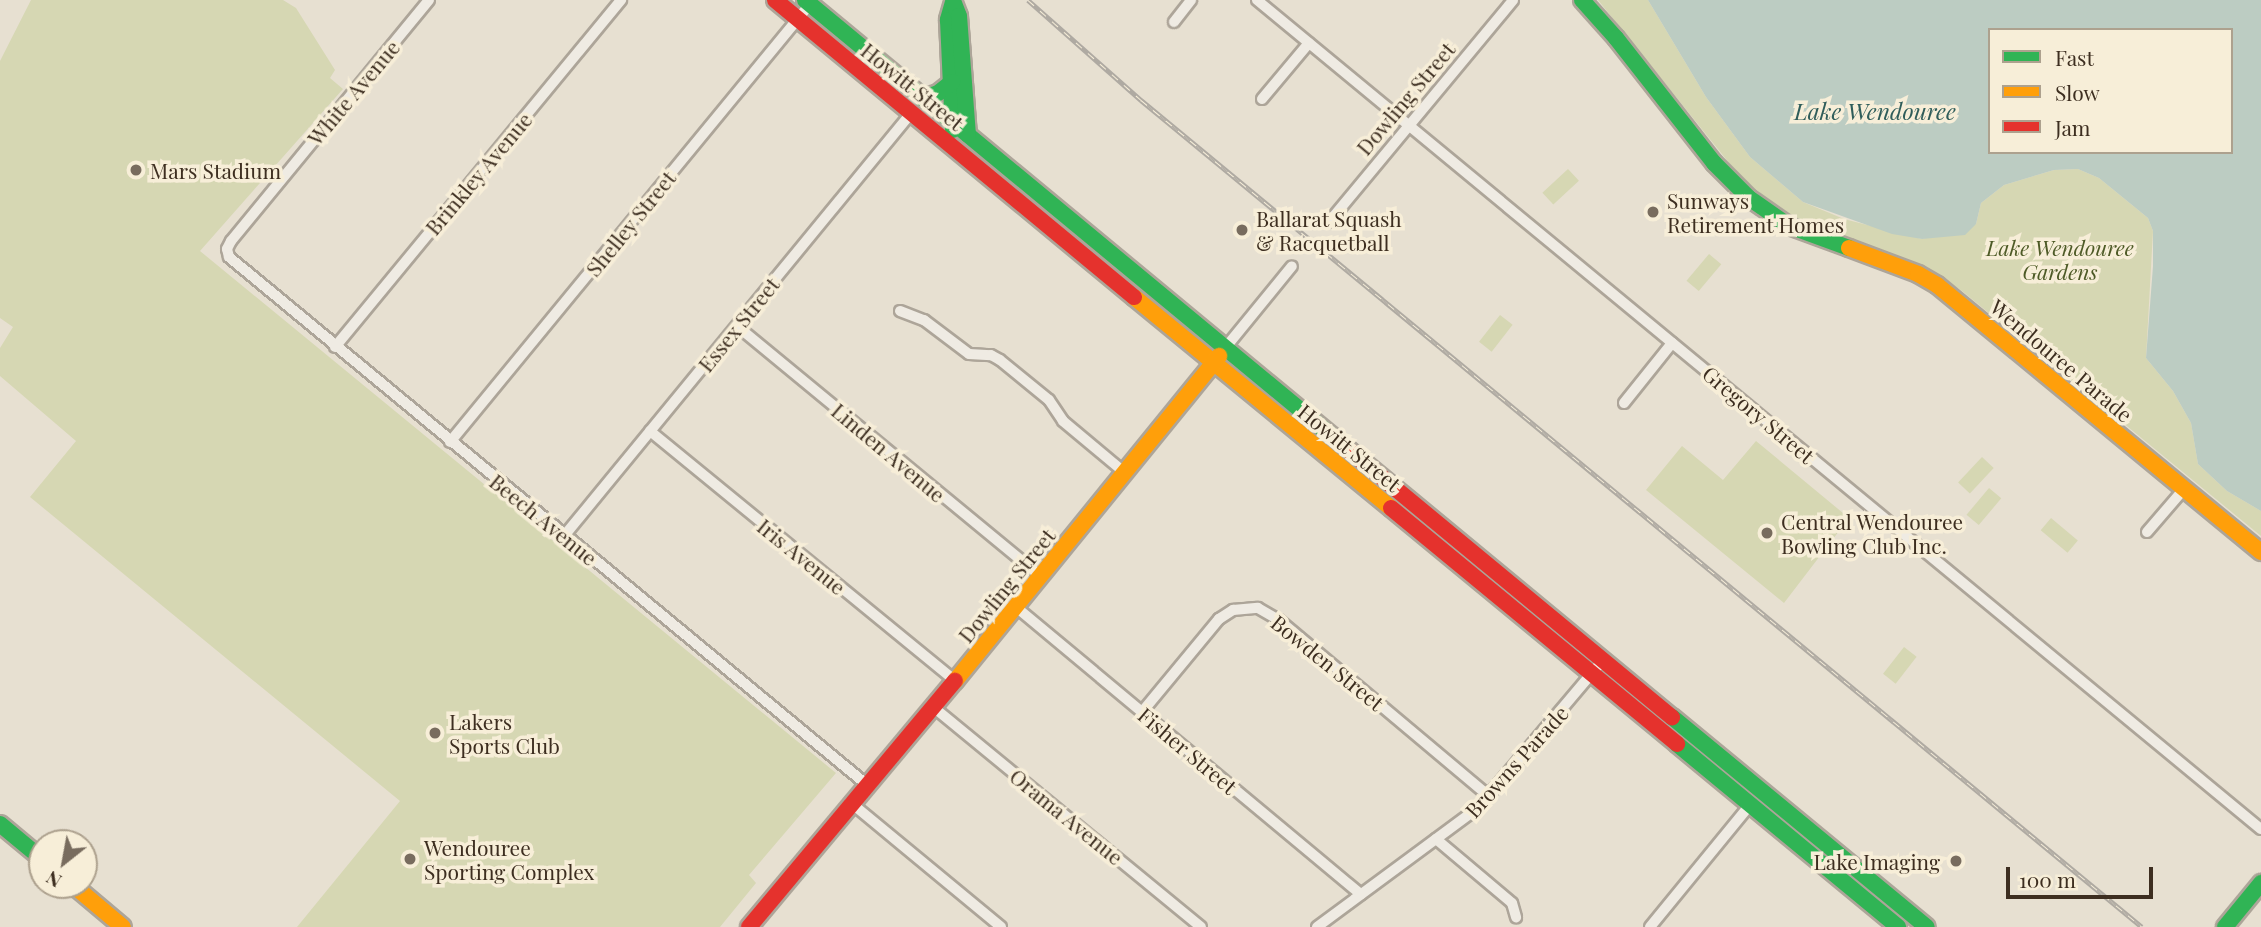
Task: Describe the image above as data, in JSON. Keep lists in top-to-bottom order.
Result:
{
  "streets": {
    "main road": ["Howitt Street", "Dowling Street", "Wendouree Parade"],
    "street": [
      "White Avenue",
      "Brinkley Avenue",
      "Shelley Street",
      "Essex Street",
      "Gregory Street",
      "Linden Avenue",
      "Beech Avenue",
      "Iris Avenue",
      "Bowden Street",
      "Fisher Street",
      "Browns Parade",
      "Orama Avenue"
    ]
  },
  "crossings": [
    ["Howitt Street", "Dowling Street"],
    ["Howitt Street", "Shelley Street"],
    ["Howitt Street", "Essex Street"],
    ["Howitt Street", "Browns Parade"],
    ["White Avenue", "Beech Avenue"],
    ["Dowling Street", "Gregory Street"],
    ["Dowling Street", "Linden Avenue"],
    ["Dowling Street", "Beech Avenue"],
    ["Dowling Street", "Iris Avenue"],
    ["Dowling Street", "Fisher Street"],
    ["Dowling Street", "Orama Avenue"],
    ["Brinkley Avenue", "Beech Avenue"],
    ["Shelley Street", "Beech Avenue"],
    ["Essex Street", "Linden Avenue"],
    ["Essex Street", "Beech Avenue"],
    ["Essex Street", "Iris Avenue"],
    ["Bowden Street", "Fisher Street"],
    ["Bowden Street", "Browns Parade"],
    ["Fisher Street", "Browns Parade"]
  ],
  "water": ["Lake Wendouree"],
  "parks": ["Lake Wendouree Gardens"],
  "places": [
    "Mars Stadium",
    "Sunways Retirement Homes",
    "Ballarat Squash & Racquetball",
    "Central Wendouree Bowling Club Inc.",
    "Lakers Sports Club",
    "Wendouree Sporting Complex",
    "Lake Imaging"
  ],
  "legend": ["Fast", "Slow", "Jam"],
  "scale_bar": "100 m",
  "north": "bottom left"
}
